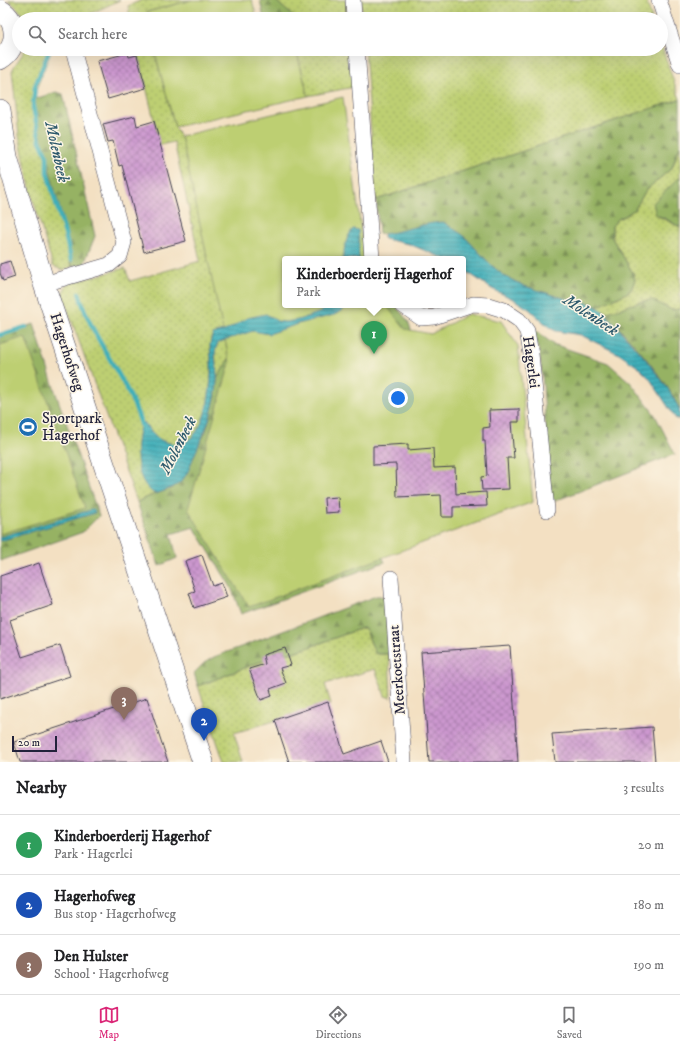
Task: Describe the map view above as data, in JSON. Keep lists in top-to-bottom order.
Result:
{
  "streets": {
    "street": ["Hagerhofweg", "Hagerlei", "Meerkoetstraat"]
  },
  "water": ["Molenbeek"],
  "places": {
    "sports": ["Sportpark Hagerhof"]
  },
  "scale_bar": "20 m",
  "page": {
    "search": "Search here",
    "popup": ["Kinderboerderij Hagerhof", "Park"],
    "pins": ["1", "3", "2"],
    "scale": "20 m",
    "heading": ["Nearby", "3 results"],
    "list": [
      {
        "mark": "1",
        "name": "Kinderboerderij Hagerhof",
        "note": "Park · Hagerlei",
        "value": "20 m"
      },
      {
        "mark": "2",
        "name": "Hagerhofweg",
        "note": "Bus stop · Hagerhofweg",
        "value": "180 m"
      },
      {
        "mark": "3",
        "name": "Den Hulster",
        "note": "School · Hagerhofweg",
        "value": "190 m"
      }
    ],
    "nav": ["Map", "Directions", "Saved"]
  }
}
